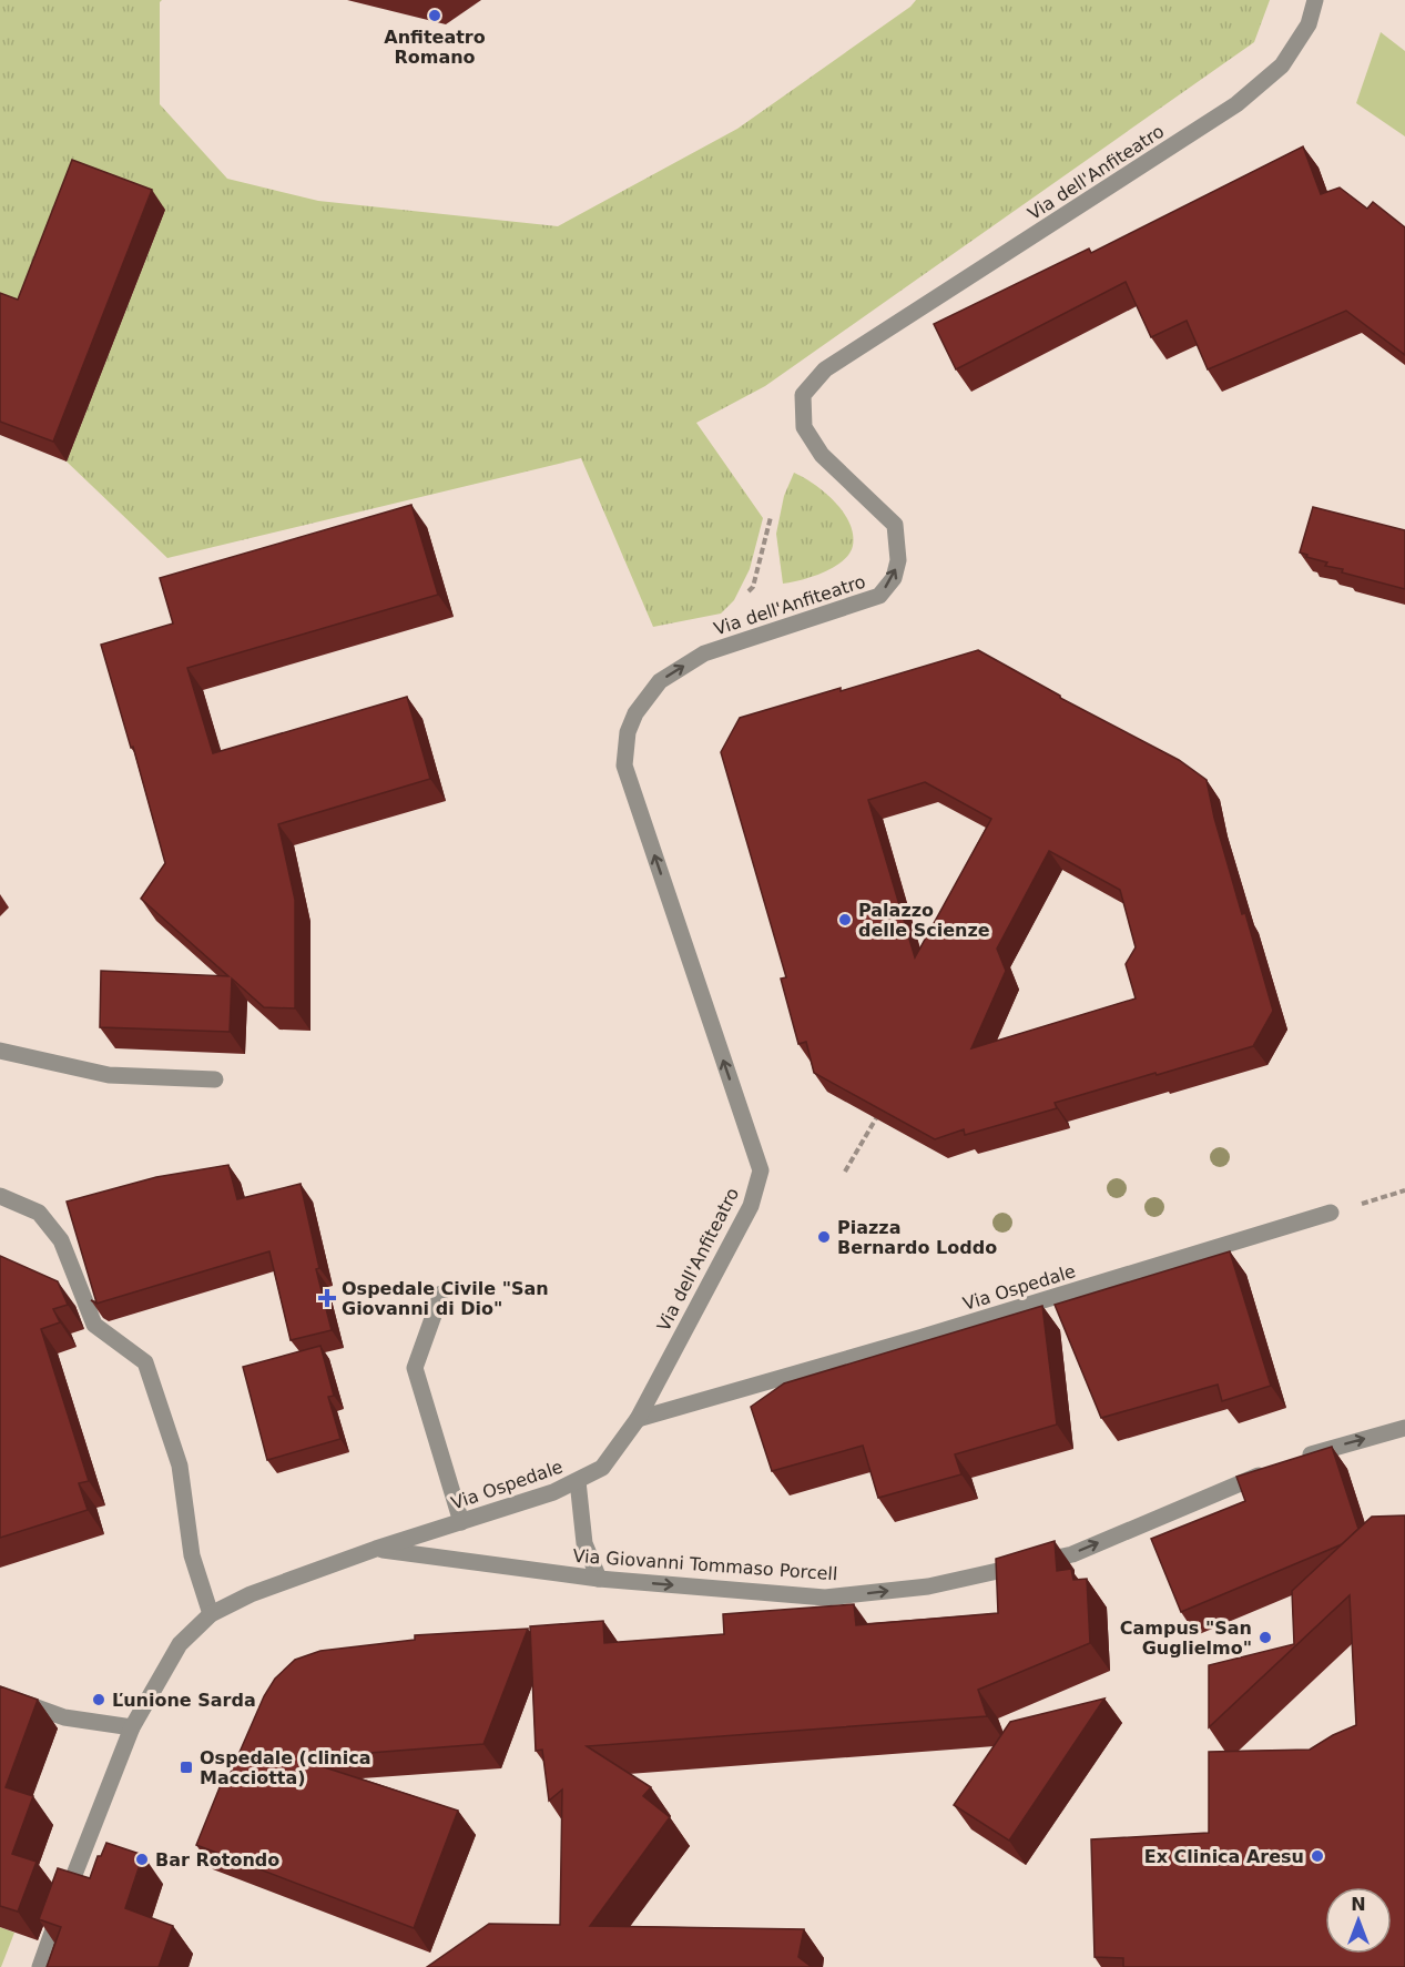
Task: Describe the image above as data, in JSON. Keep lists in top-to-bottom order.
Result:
{
  "streets": {
    "street": ["Via dell'Anfiteatro", "Via Ospedale", "Via Giovanni Tommaso Porcell"]
  },
  "crossings": [
    ["Via dell'Anfiteatro", "Via Ospedale"],
    ["Via Ospedale", "Via Giovanni Tommaso Porcell"]
  ],
  "one_way": ["Via dell'Anfiteatro", "Via Giovanni Tommaso Porcell"],
  "places": {
    "other": [
      "Anfiteatro Romano",
      "Palazzo delle Scienze",
      "Piazza Bernardo Loddo",
      "Campus \"San Guglielmo\"",
      "Ľunione Sarda",
      "Ex Clinica Aresu",
      "Bar Rotondo"
    ],
    "health": ["Ospedale Civile \"San Giovanni di Dio\""],
    "transit": ["Ospedale (clinica Macciotta)"]
  },
  "north": "top"
}
